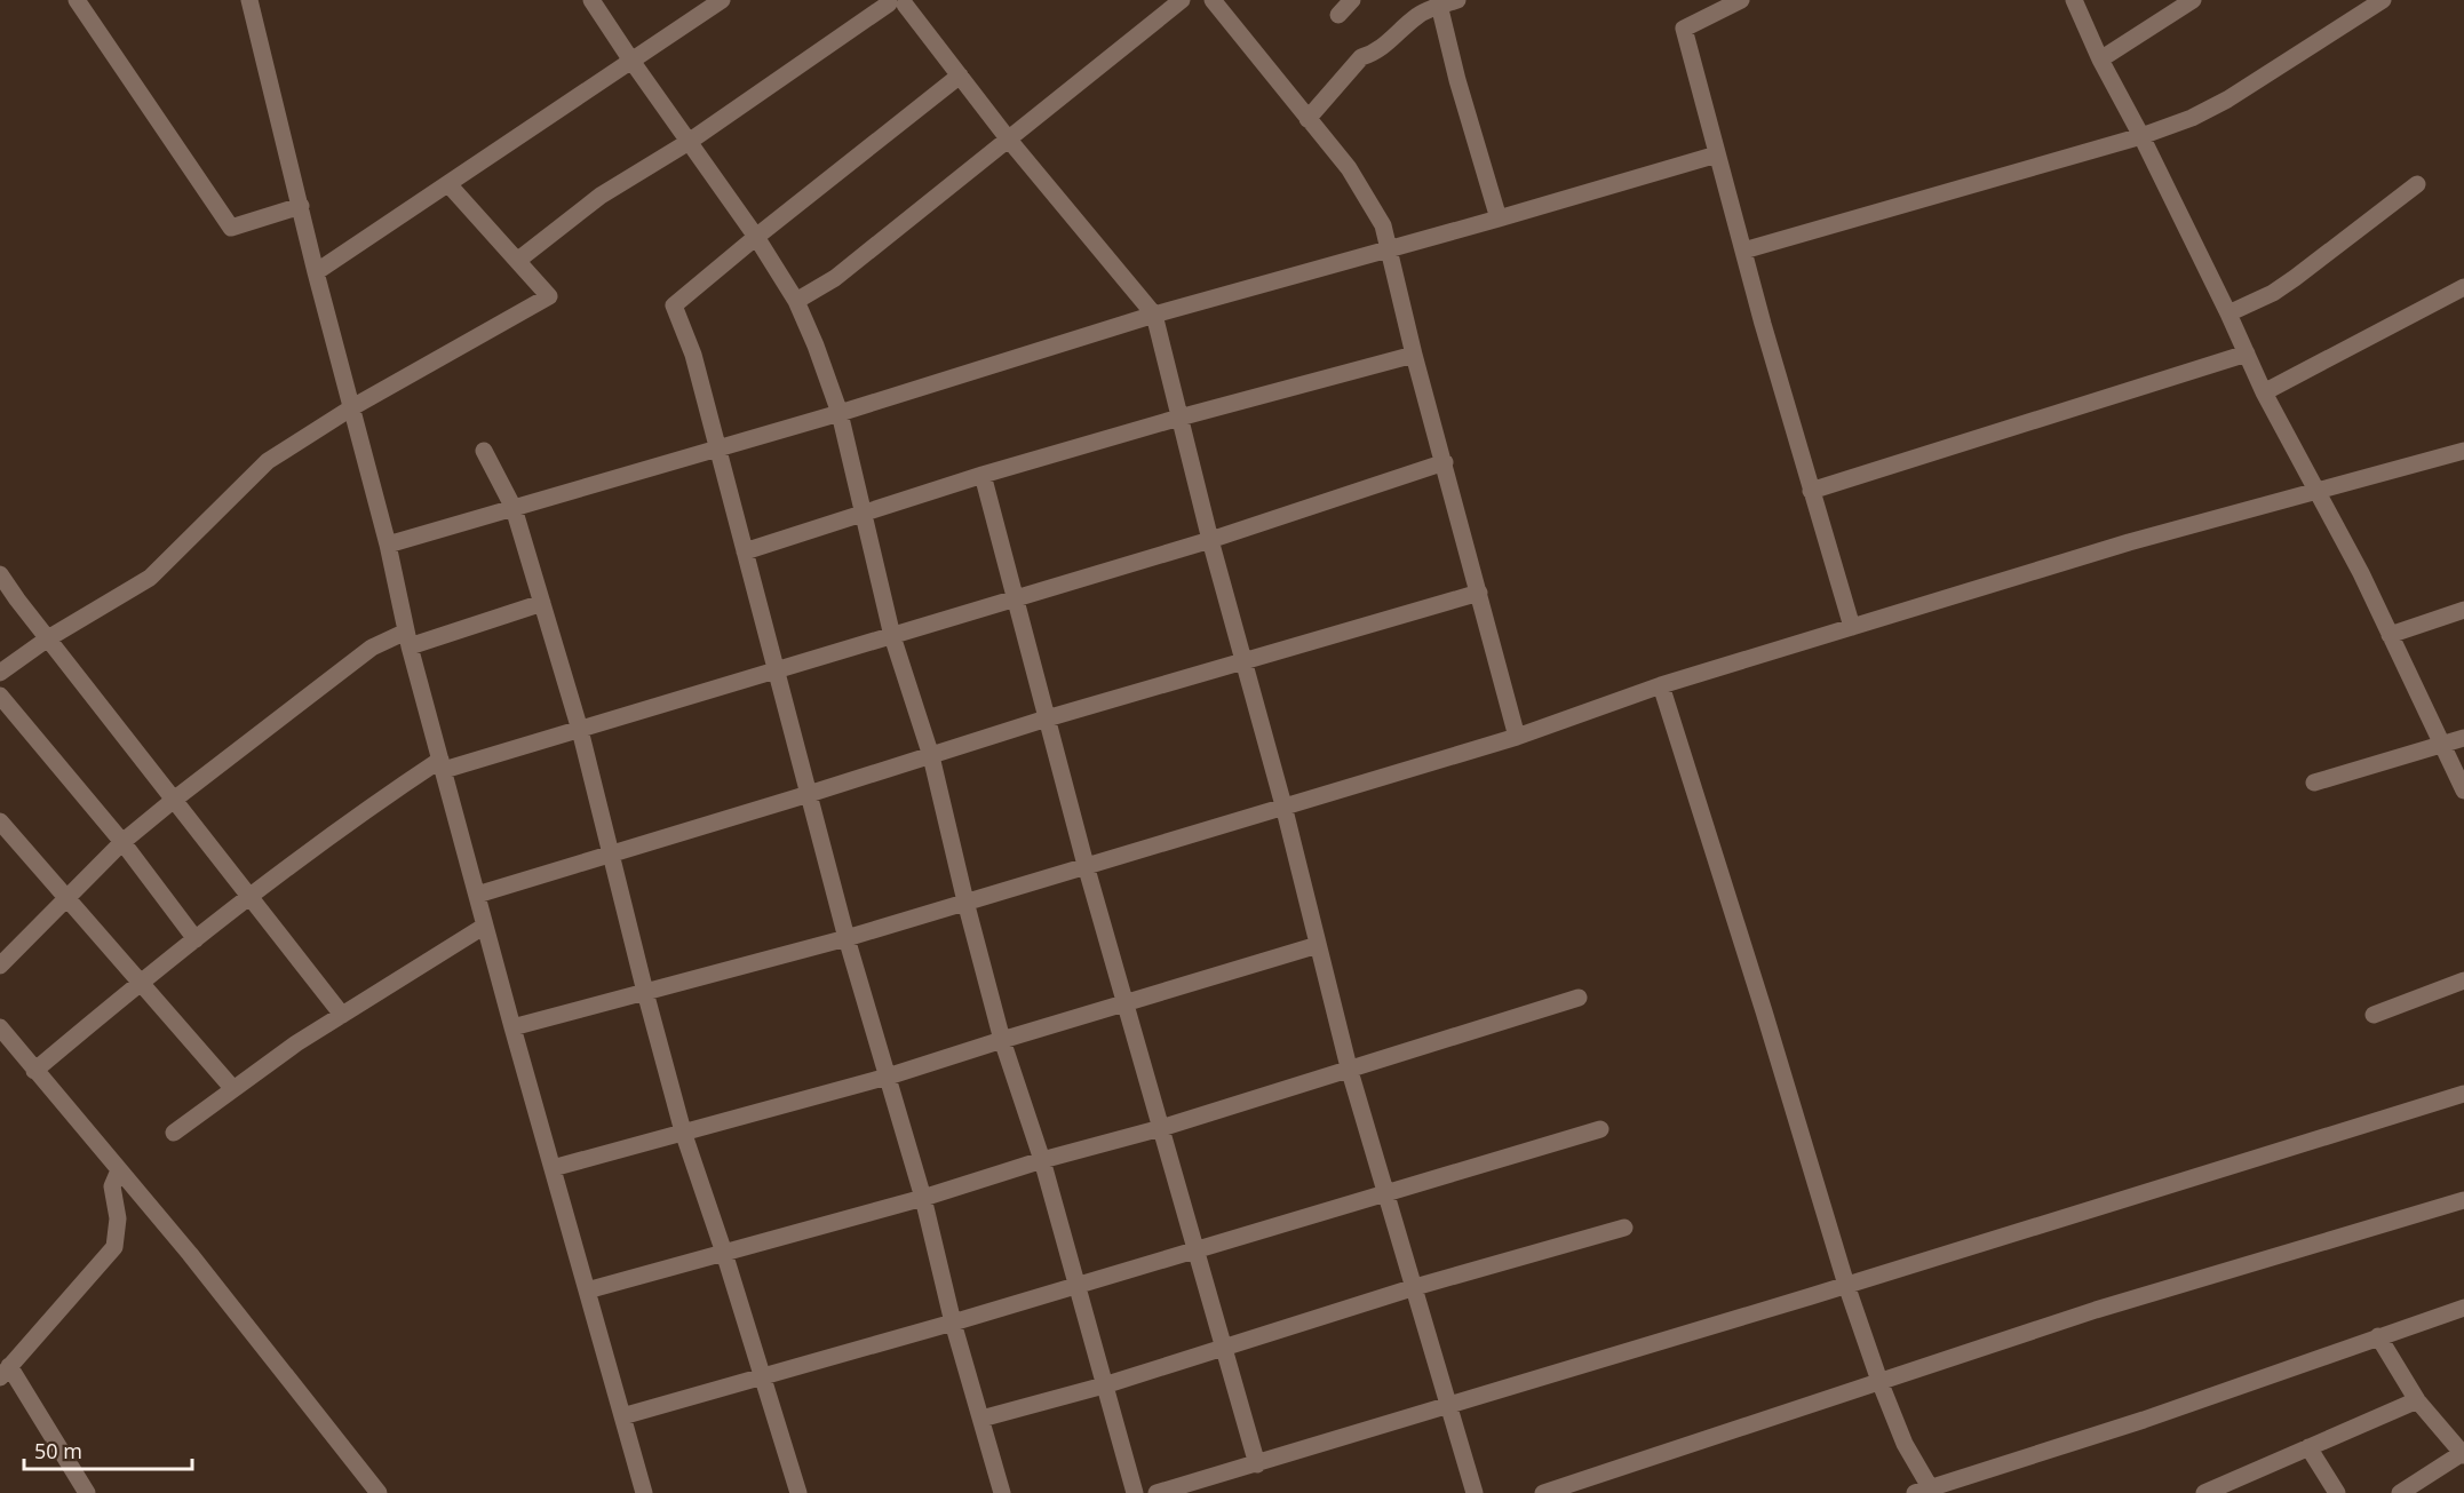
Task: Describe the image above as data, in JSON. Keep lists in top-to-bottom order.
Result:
{
  "scale_bar": "50 m"
}
